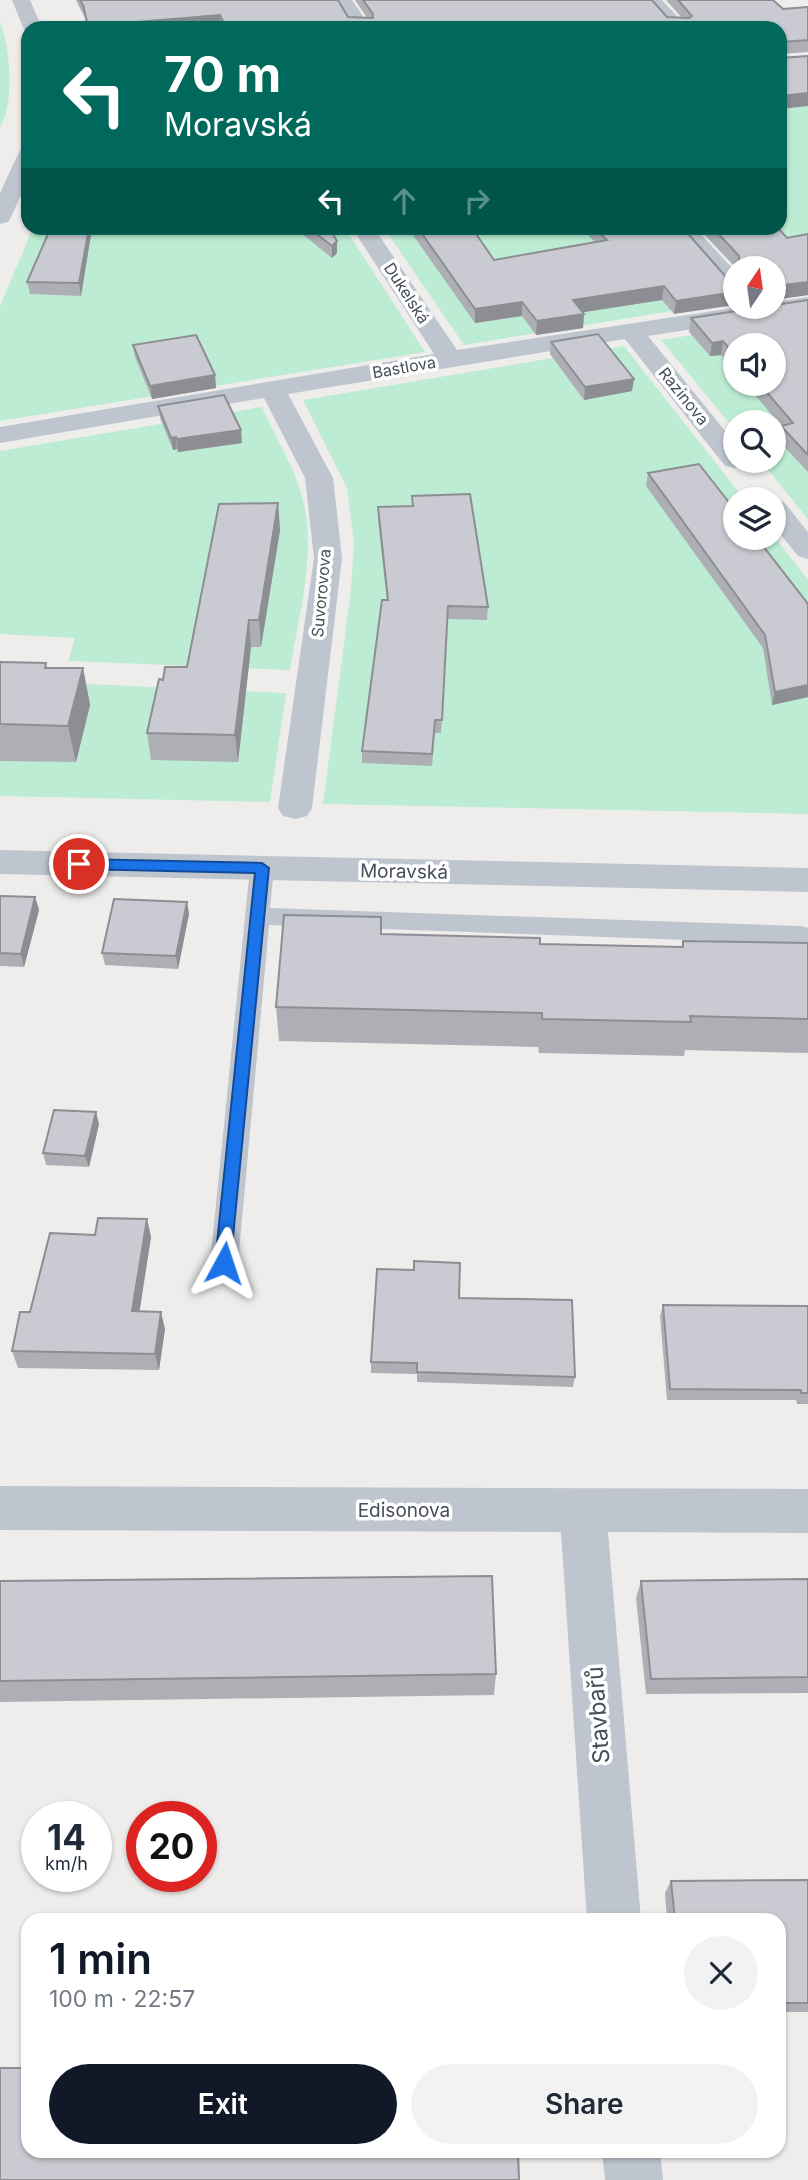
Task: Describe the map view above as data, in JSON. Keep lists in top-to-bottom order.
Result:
{
  "streets": {
    "street": [
      "Dukelská",
      "Bastlova",
      "Razinova",
      "Suvorovova",
      "Moravská",
      "Edisonova",
      "Stavbařů"
    ]
  },
  "crossings": [
    ["Dukelská", "Bastlova"],
    ["Bastlova", "Razinova"],
    ["Bastlova", "Suvorovova"],
    ["Edisonova", "Stavbařů"]
  ],
  "north": "top",
  "page": {
    "turn": ["70 m", "Moravská"],
    "speed": "14 km/h",
    "limit": "20",
    "heading": ["1 min", "100 m · 22:57"],
    "buttons": ["Exit", "Share"]
  }
}
